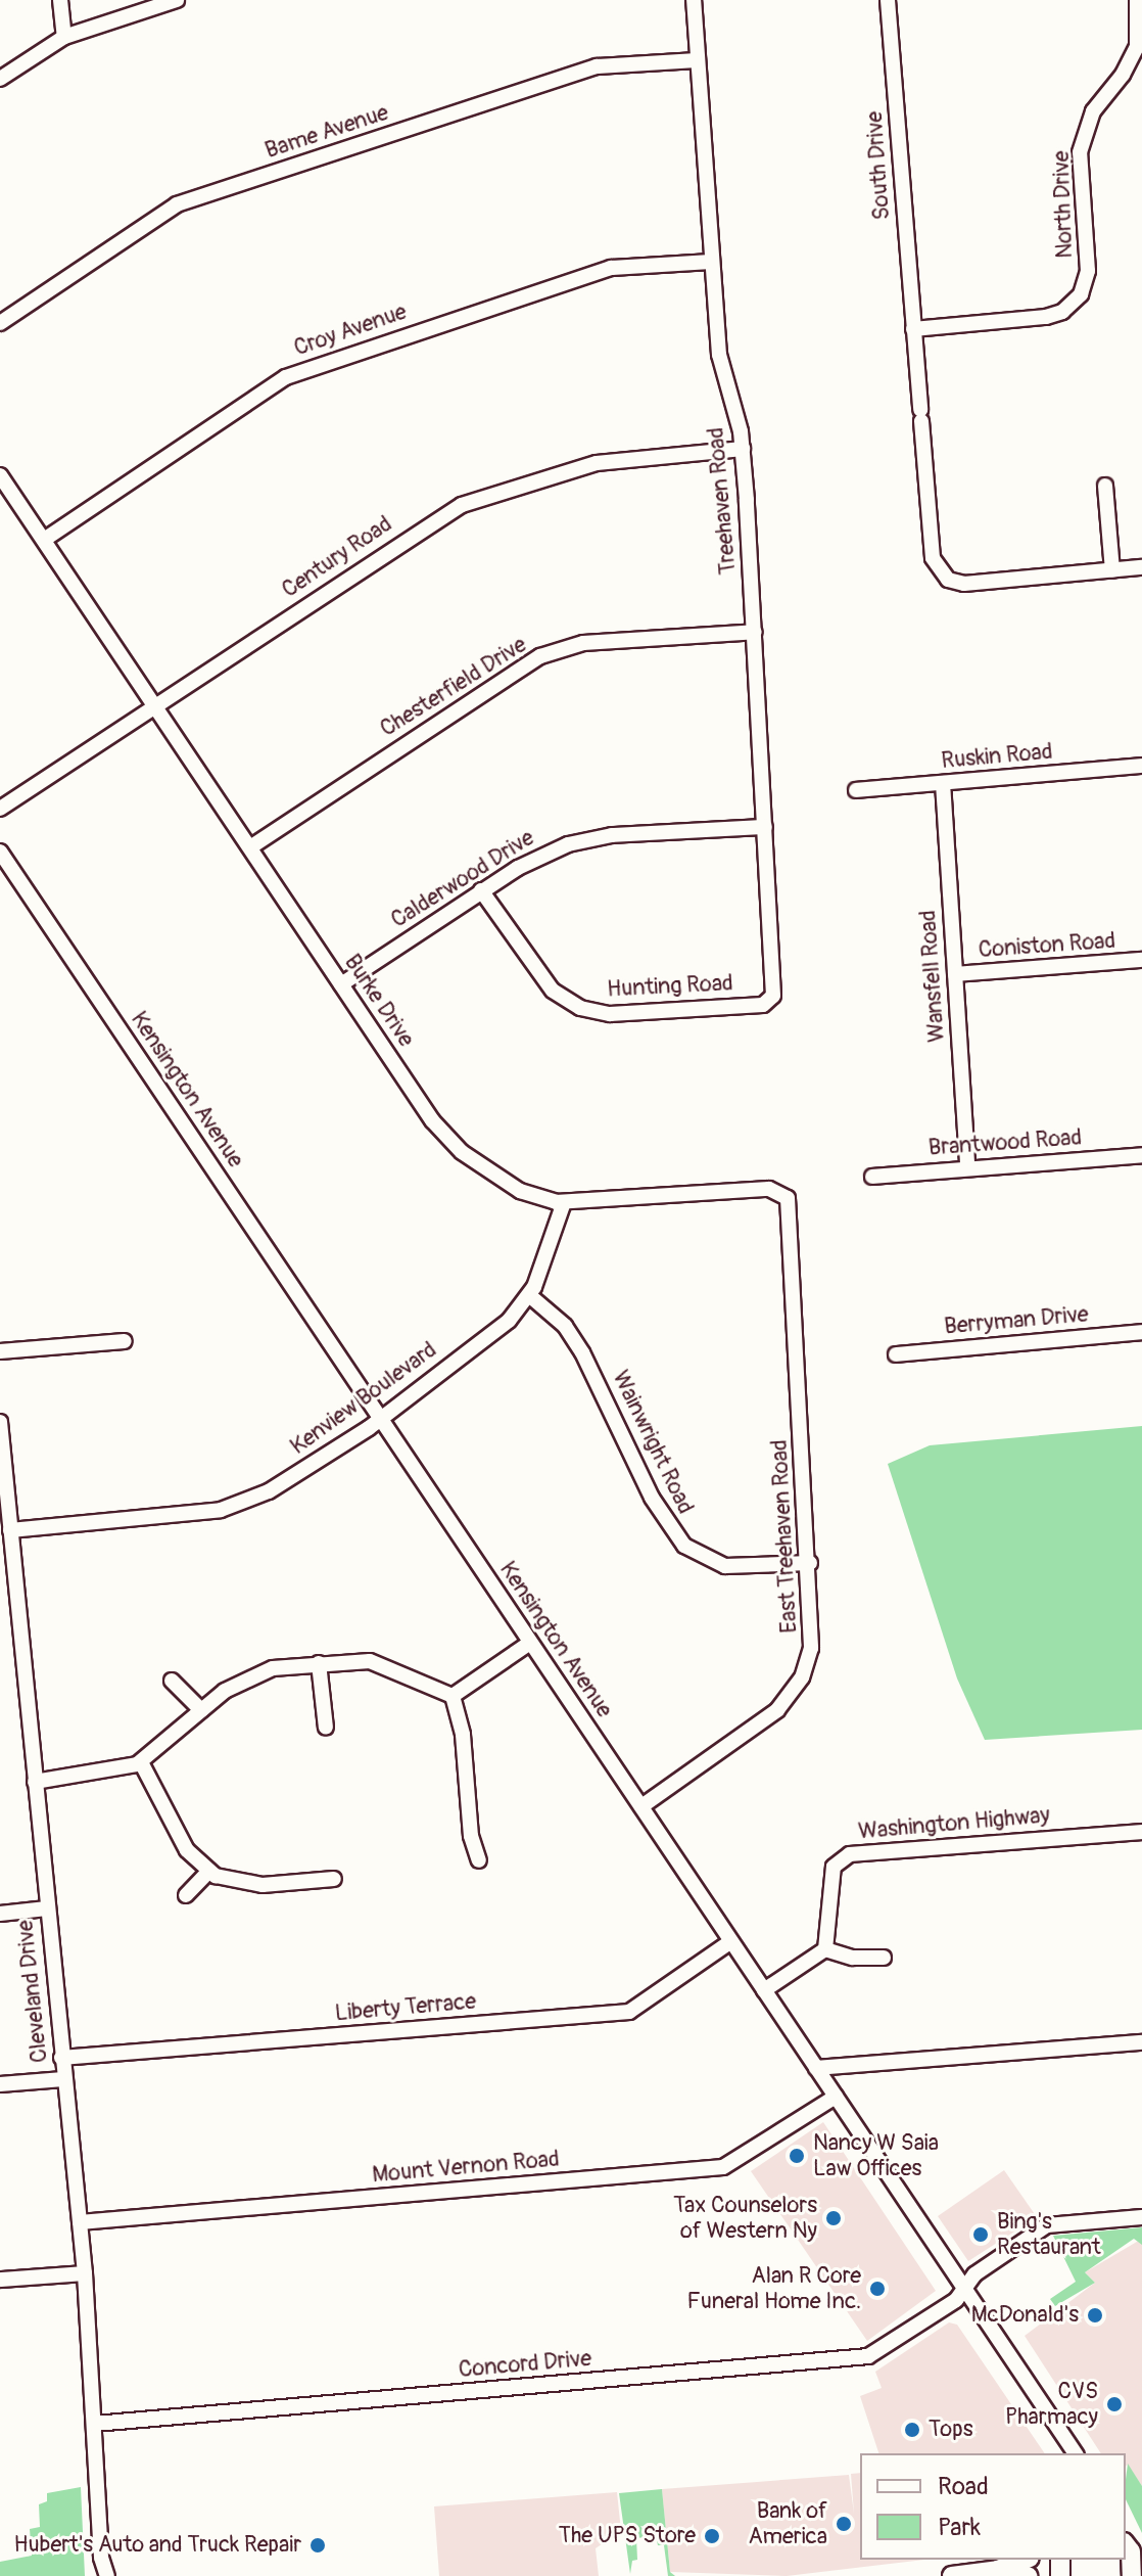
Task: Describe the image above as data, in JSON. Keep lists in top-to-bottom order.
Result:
{
  "streets": {
    "street": [
      "Bame Avenue",
      "South Drive",
      "North Drive",
      "Croy Avenue",
      "Treehaven Road",
      "Century Road",
      "Chesterfield Drive",
      "Ruskin Road",
      "Calderwood Drive",
      "Coniston Road",
      "Wansfell Road",
      "Hunting Road",
      "Burke Drive",
      "Kensington Avenue",
      "Brantwood Road",
      "Berryman Drive",
      "Kenview Boulevard",
      "Wainwright Road",
      "East Treehaven Road",
      "Washington Highway",
      "Cleveland Drive",
      "Liberty Terrace",
      "Mount Vernon Road",
      "Concord Drive"
    ]
  },
  "crossings": [
    ["Bame Avenue", "Treehaven Road"],
    ["South Drive", "North Drive"],
    ["Croy Avenue", "Treehaven Road"],
    ["Croy Avenue", "Burke Drive"],
    ["Treehaven Road", "Century Road"],
    ["Treehaven Road", "Chesterfield Drive"],
    ["Treehaven Road", "Calderwood Drive"],
    ["Treehaven Road", "Hunting Road"],
    ["Century Road", "Burke Drive"],
    ["Chesterfield Drive", "Burke Drive"],
    ["Ruskin Road", "Wansfell Road"],
    ["Calderwood Drive", "Hunting Road"],
    ["Calderwood Drive", "Burke Drive"],
    ["Coniston Road", "Wansfell Road"],
    ["Wansfell Road", "Brantwood Road"],
    ["Burke Drive", "Kenview Boulevard"],
    ["Burke Drive", "East Treehaven Road"],
    ["Kensington Avenue", "Kenview Boulevard"],
    ["Kensington Avenue", "East Treehaven Road"],
    ["Kensington Avenue", "Liberty Terrace"],
    ["Kensington Avenue", "Mount Vernon Road"],
    ["Kensington Avenue", "Concord Drive"],
    ["Kenview Boulevard", "Wainwright Road"],
    ["Kenview Boulevard", "Cleveland Drive"],
    ["Wainwright Road", "East Treehaven Road"],
    ["Cleveland Drive", "Liberty Terrace"],
    ["Cleveland Drive", "Mount Vernon Road"],
    ["Cleveland Drive", "Concord Drive"]
  ],
  "places": [
    "Nancy W Saia Law Offices",
    "Tax Counselors of Western Ny",
    "Bing's Restaurant",
    "Alan R Core Funeral Home Inc.",
    "McDonald's",
    "CVS Pharmacy",
    "Tops",
    "Bank of America",
    "The UPS Store",
    "Hubert's Auto and Truck Repair"
  ],
  "legend": ["Road", "Park"]
}
